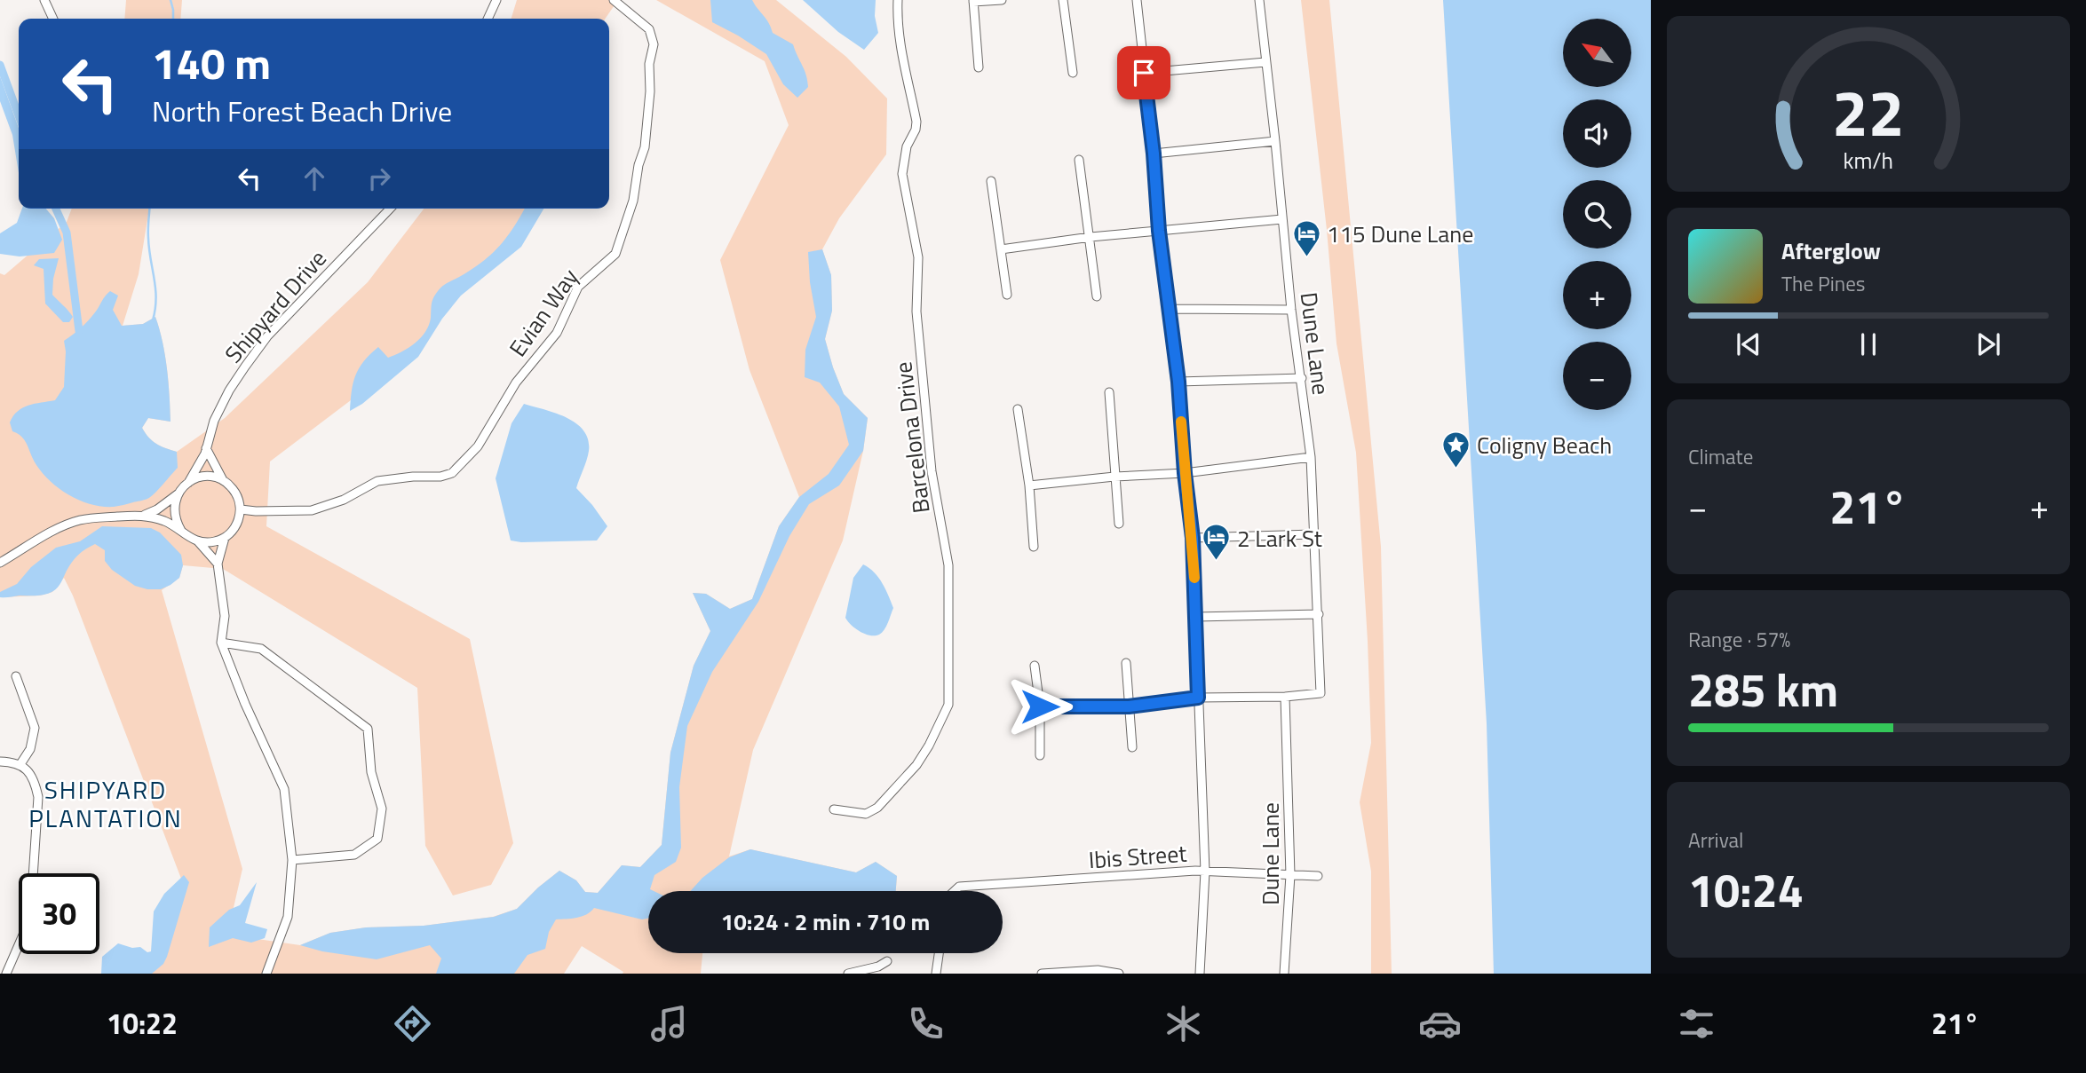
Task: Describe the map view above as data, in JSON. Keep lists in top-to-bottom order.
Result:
{
  "streets": {
    "street": [
      "Shipyard Drive",
      "Evian Way",
      "Dune Lane",
      "Barcelona Drive",
      "Ibis Street"
    ]
  },
  "crossings": [
    ["Shipyard Drive", "Evian Way"],
    ["Dune Lane", "Ibis Street"]
  ],
  "districts": ["SHIPYARD PLANTATION"],
  "places": {
    "hotel": ["115 Dune Lane", "2 Lark St"],
    "place": ["Coligny Beach"]
  },
  "north": "top left",
  "page": {
    "map_buttons": ["+", "−"],
    "turn": ["140 m", "North Forest Beach Drive"],
    "song": ["Afterglow", "The Pines"],
    "tile": [
      "Climate",
      ["Range · 57%", "285 km"],
      ["Arrival", "10:24"]
    ],
    "heat": ["−", "21°", "+"],
    "limit": "30",
    "trip": "10:24 · 2 min · 710 m",
    "tabs": ["10:22", "21°"],
    "gauge": ["22", "km/h"]
  }
}
